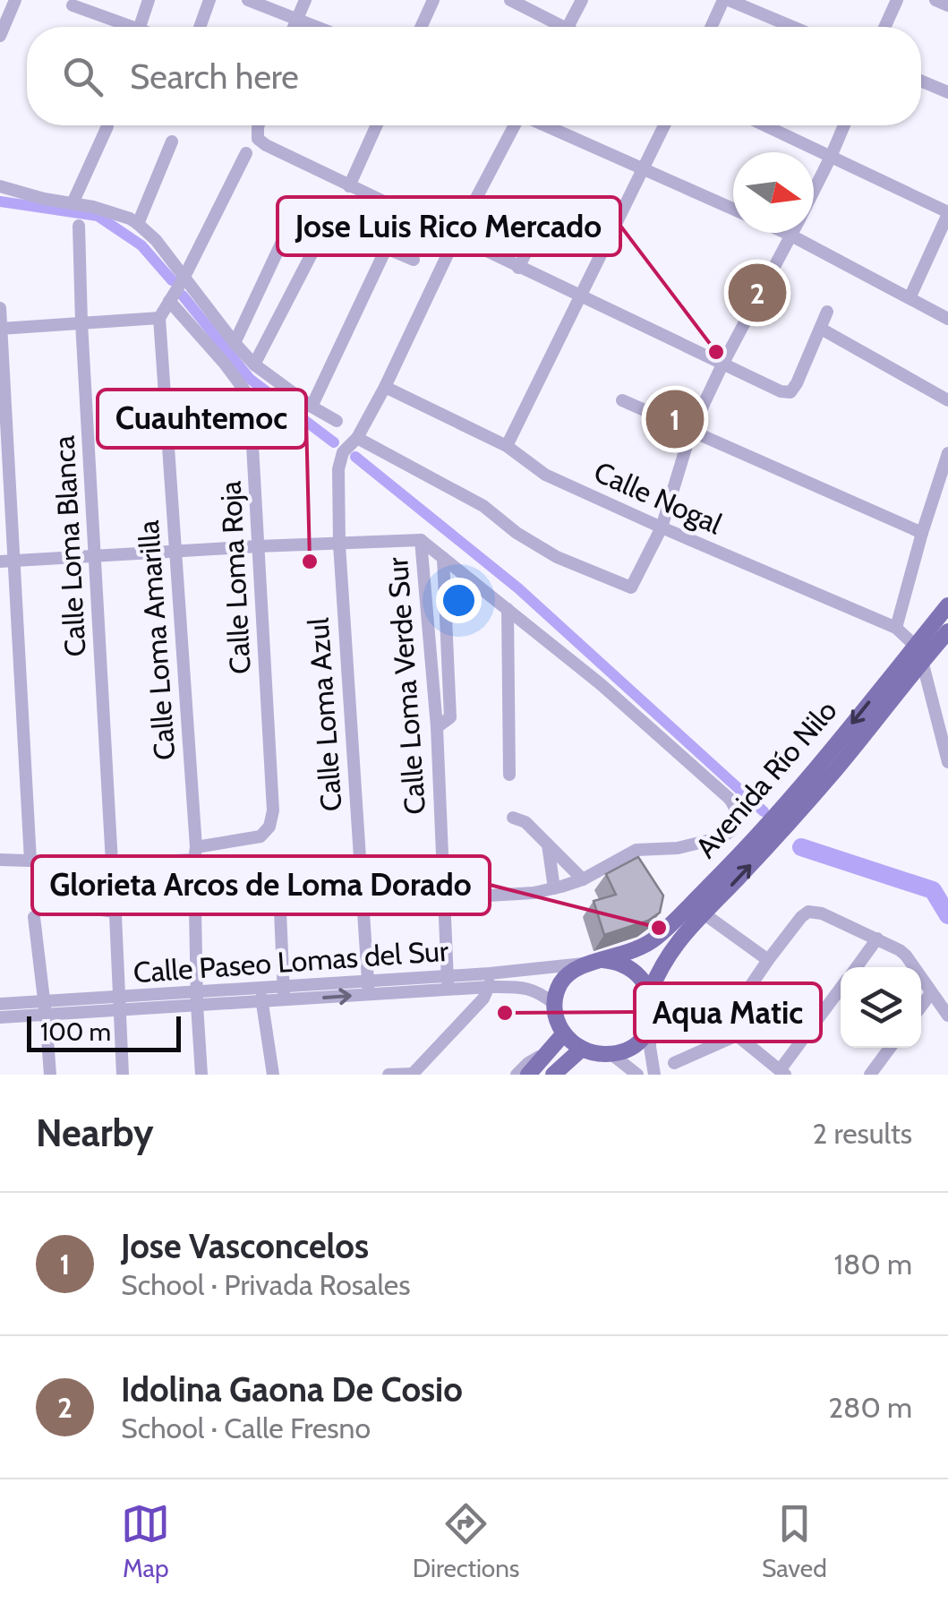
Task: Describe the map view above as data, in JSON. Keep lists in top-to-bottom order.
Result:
{
  "streets": {
    "main road": ["Avenida Río Nilo"],
    "street": [
      "Calle Nogal",
      "Calle Loma Blanca",
      "Calle Loma Roja",
      "Calle Loma Amarilla",
      "Calle Loma Verde Sur",
      "Calle Loma Azul",
      "Calle Paseo Lomas del Sur"
    ]
  },
  "crossings": [
    ["Calle Nogal", "Calle Loma Azul"],
    ["Calle Nogal", "Avenida Río Nilo"],
    ["Calle Loma Roja", "Calle Loma Amarilla"],
    ["Calle Loma Amarilla", "Calle Paseo Lomas del Sur"],
    ["Calle Loma Verde Sur", "Calle Paseo Lomas del Sur"],
    ["Calle Loma Azul", "Calle Paseo Lomas del Sur"],
    ["Avenida Río Nilo", "Calle Paseo Lomas del Sur"]
  ],
  "places": [
    "Jose Luis Rico Mercado",
    "Cuauhtemoc",
    "Glorieta Arcos de Loma Dorado",
    "Aqua Matic"
  ],
  "scale_bar": "100 m",
  "north": "right",
  "page": {
    "search": "Search here",
    "pins": ["2", "1"],
    "scale": "100 m",
    "heading": ["Nearby", "2 results"],
    "list": [
      {
        "mark": "1",
        "name": "Jose Vasconcelos",
        "note": "School · Privada Rosales",
        "value": "180 m"
      },
      {
        "mark": "2",
        "name": "Idolina Gaona De Cosio",
        "note": "School · Calle Fresno",
        "value": "280 m"
      }
    ],
    "nav": ["Map", "Directions", "Saved"]
  }
}
